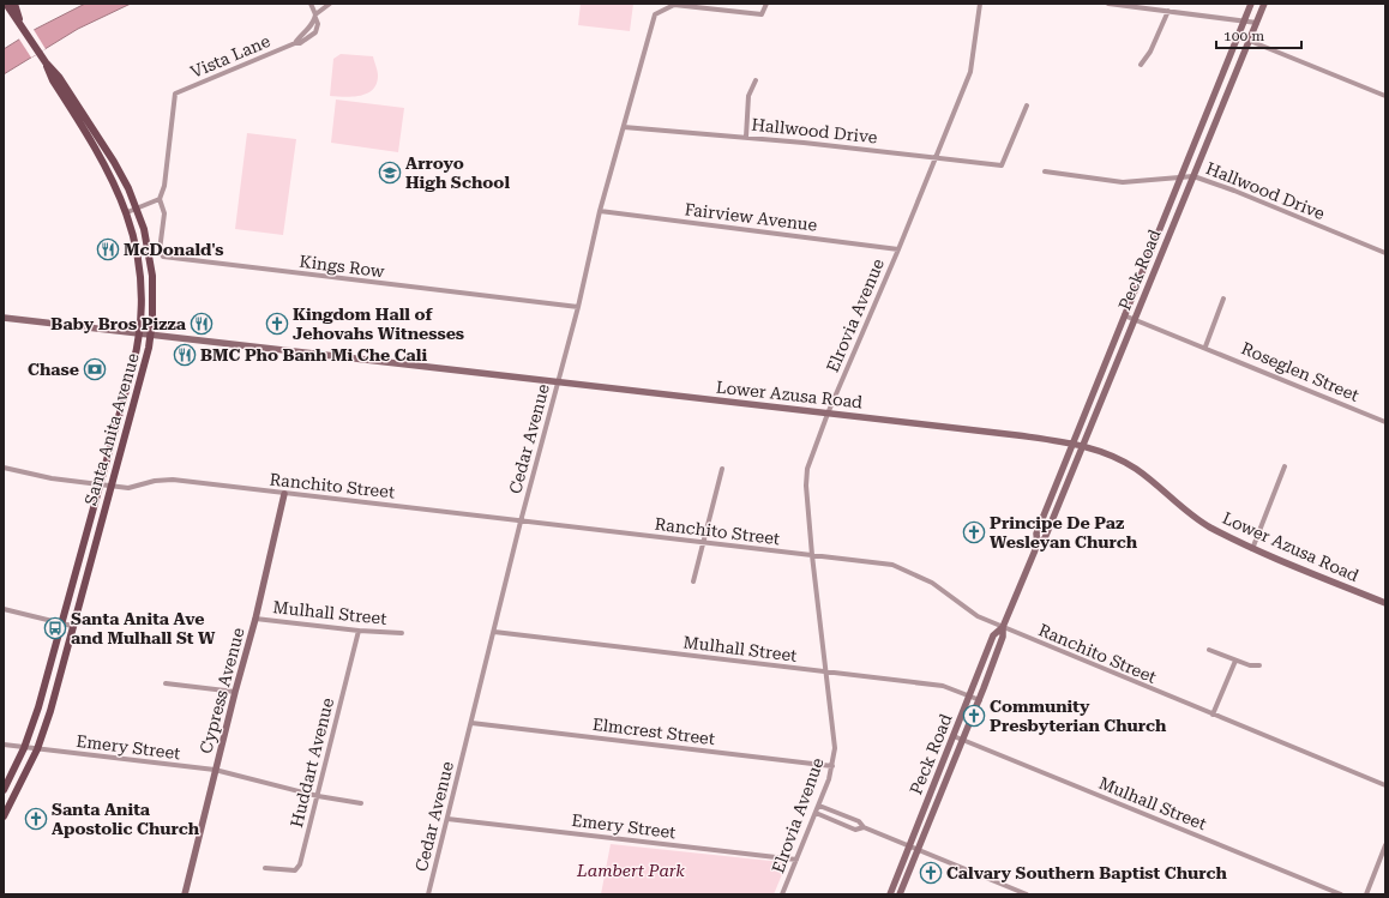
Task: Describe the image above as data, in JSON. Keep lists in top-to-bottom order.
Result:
{
  "streets": {
    "main road": [
      "Peck Road",
      "Lower Azusa Road",
      "Santa Anita Avenue",
      "Cypress Avenue"
    ],
    "street": [
      "Vista Lane",
      "Hallwood Drive",
      "Fairview Avenue",
      "Kings Row",
      "Elrovia Avenue",
      "Roseglen Street",
      "Cedar Avenue",
      "Ranchito Street",
      "Mulhall Street",
      "Elmcrest Street",
      "Emery Street",
      "Huddart Avenue"
    ]
  },
  "crossings": [
    ["Vista Lane", "Kings Row"],
    ["Hallwood Drive", "Peck Road"],
    ["Hallwood Drive", "Elrovia Avenue"],
    ["Hallwood Drive", "Cedar Avenue"],
    ["Fairview Avenue", "Elrovia Avenue"],
    ["Fairview Avenue", "Cedar Avenue"],
    ["Kings Row", "Cedar Avenue"],
    ["Peck Road", "Roseglen Street"],
    ["Peck Road", "Lower Azusa Road"],
    ["Peck Road", "Ranchito Street"],
    ["Peck Road", "Mulhall Street"],
    ["Elrovia Avenue", "Lower Azusa Road"],
    ["Elrovia Avenue", "Ranchito Street"],
    ["Elrovia Avenue", "Mulhall Street"],
    ["Elrovia Avenue", "Elmcrest Street"],
    ["Elrovia Avenue", "Emery Street"],
    ["Lower Azusa Road", "Santa Anita Avenue"],
    ["Lower Azusa Road", "Cedar Avenue"],
    ["Santa Anita Avenue", "Ranchito Street"],
    ["Santa Anita Avenue", "Emery Street"],
    ["Cedar Avenue", "Ranchito Street"],
    ["Cedar Avenue", "Mulhall Street"],
    ["Cedar Avenue", "Elmcrest Street"],
    ["Cedar Avenue", "Emery Street"],
    ["Ranchito Street", "Cypress Avenue"],
    ["Mulhall Street", "Cypress Avenue"],
    ["Mulhall Street", "Huddart Avenue"],
    ["Cypress Avenue", "Emery Street"],
    ["Emery Street", "Huddart Avenue"]
  ],
  "parks": ["Lambert Park"],
  "places": {
    "school or university": ["Arroyo High School"],
    "restaurant": ["McDonald's", "Baby Bros Pizza", "BMC Pho Banh Mi Che Cali"],
    "church": [
      "Kingdom Hall of Jehovahs Witnesses",
      "Principe De Paz Wesleyan Church",
      "Community Presbyterian Church",
      "Santa Anita Apostolic Church",
      "Calvary Southern Baptist Church"
    ],
    "bank": ["Chase"],
    "bus stop": ["Santa Anita Ave and Mulhall St W"]
  },
  "scale_bar": "100 m"
}
